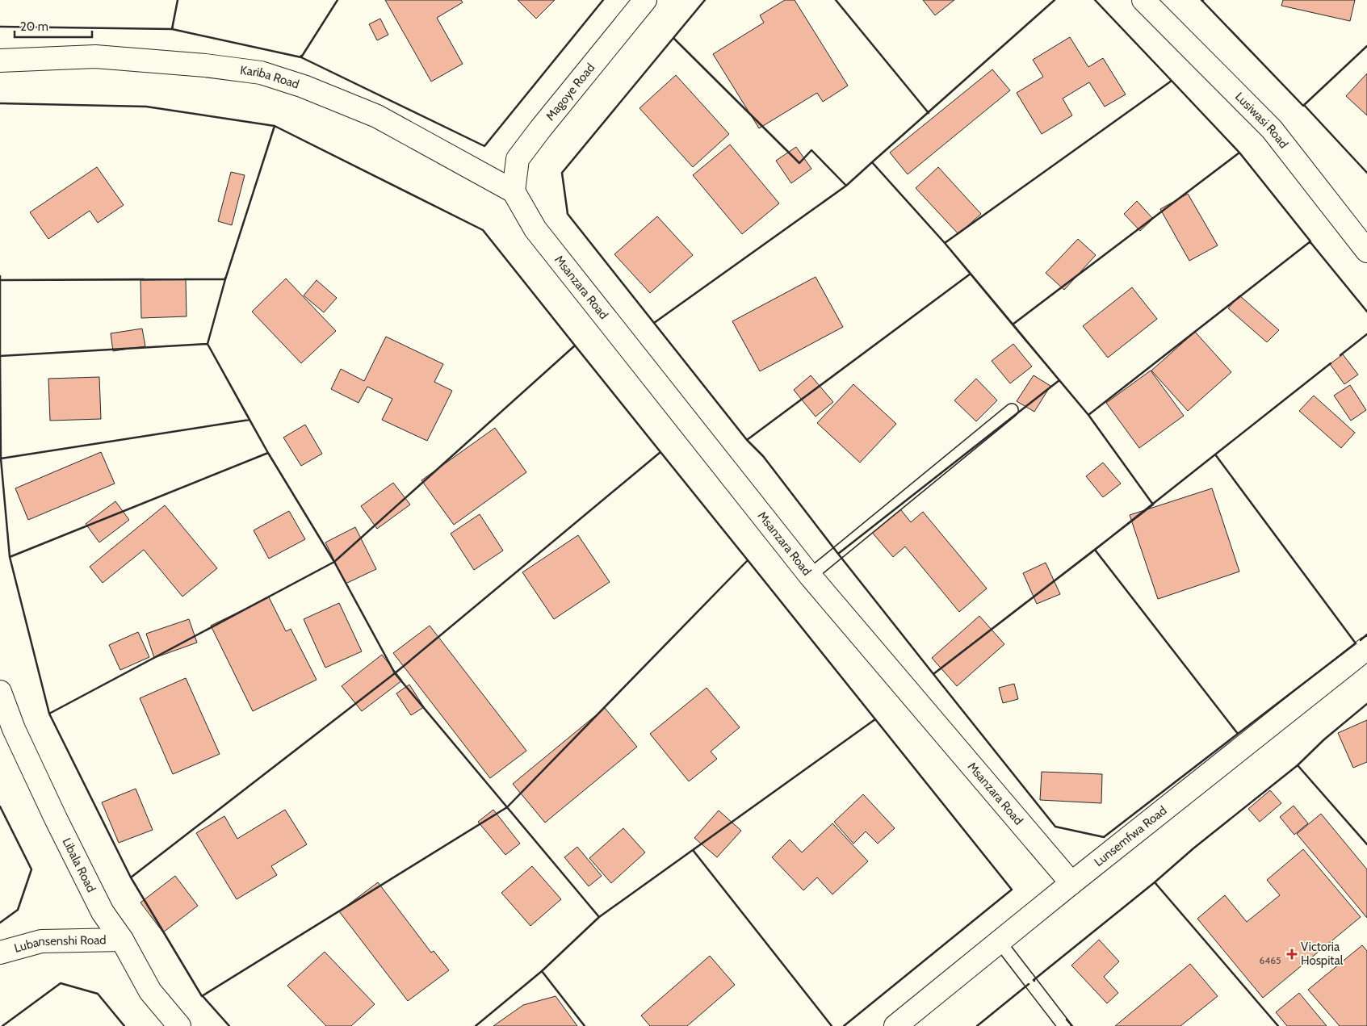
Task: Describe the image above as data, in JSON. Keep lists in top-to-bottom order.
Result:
{
  "streets": {
    "street": [
      "Kariba Road",
      "Magoye Road",
      "Lusiwasi Road",
      "Msanzara Road",
      "Lunsemfwa Road",
      "Libala Road",
      "Lubansenshi Road"
    ]
  },
  "crossings": [
    ["Kariba Road", "Magoye Road"],
    ["Kariba Road", "Msanzara Road"],
    ["Magoye Road", "Msanzara Road"],
    ["Msanzara Road", "Lunsemfwa Road"],
    ["Libala Road", "Lubansenshi Road"]
  ],
  "places": {
    "health": ["Victoria Hospital"]
  },
  "house_numbers": ["6465"],
  "scale_bar": "20 m"
}
